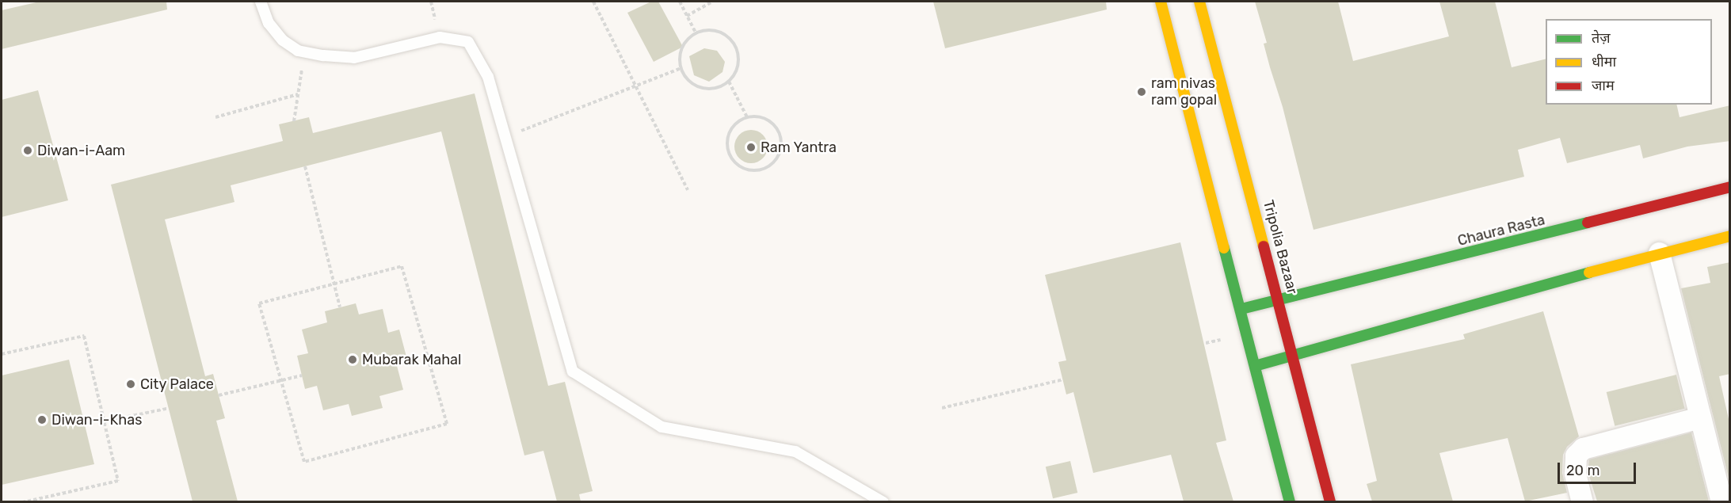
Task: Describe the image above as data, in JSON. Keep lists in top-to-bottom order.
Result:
{
  "streets": {
    "main road": ["Chaura Rasta", "Tripolia Bazaar"]
  },
  "crossings": [
    ["Chaura Rasta", "Tripolia Bazaar"]
  ],
  "places": [
    "ram nivas ram gopal",
    "Ram Yantra",
    "Diwan-i-Aam",
    "Mubarak Mahal",
    "City Palace",
    "Diwan-i-Khas"
  ],
  "legend": ["तेज़", "धीमा", "जाम"],
  "scale_bar": "20 m"
}
